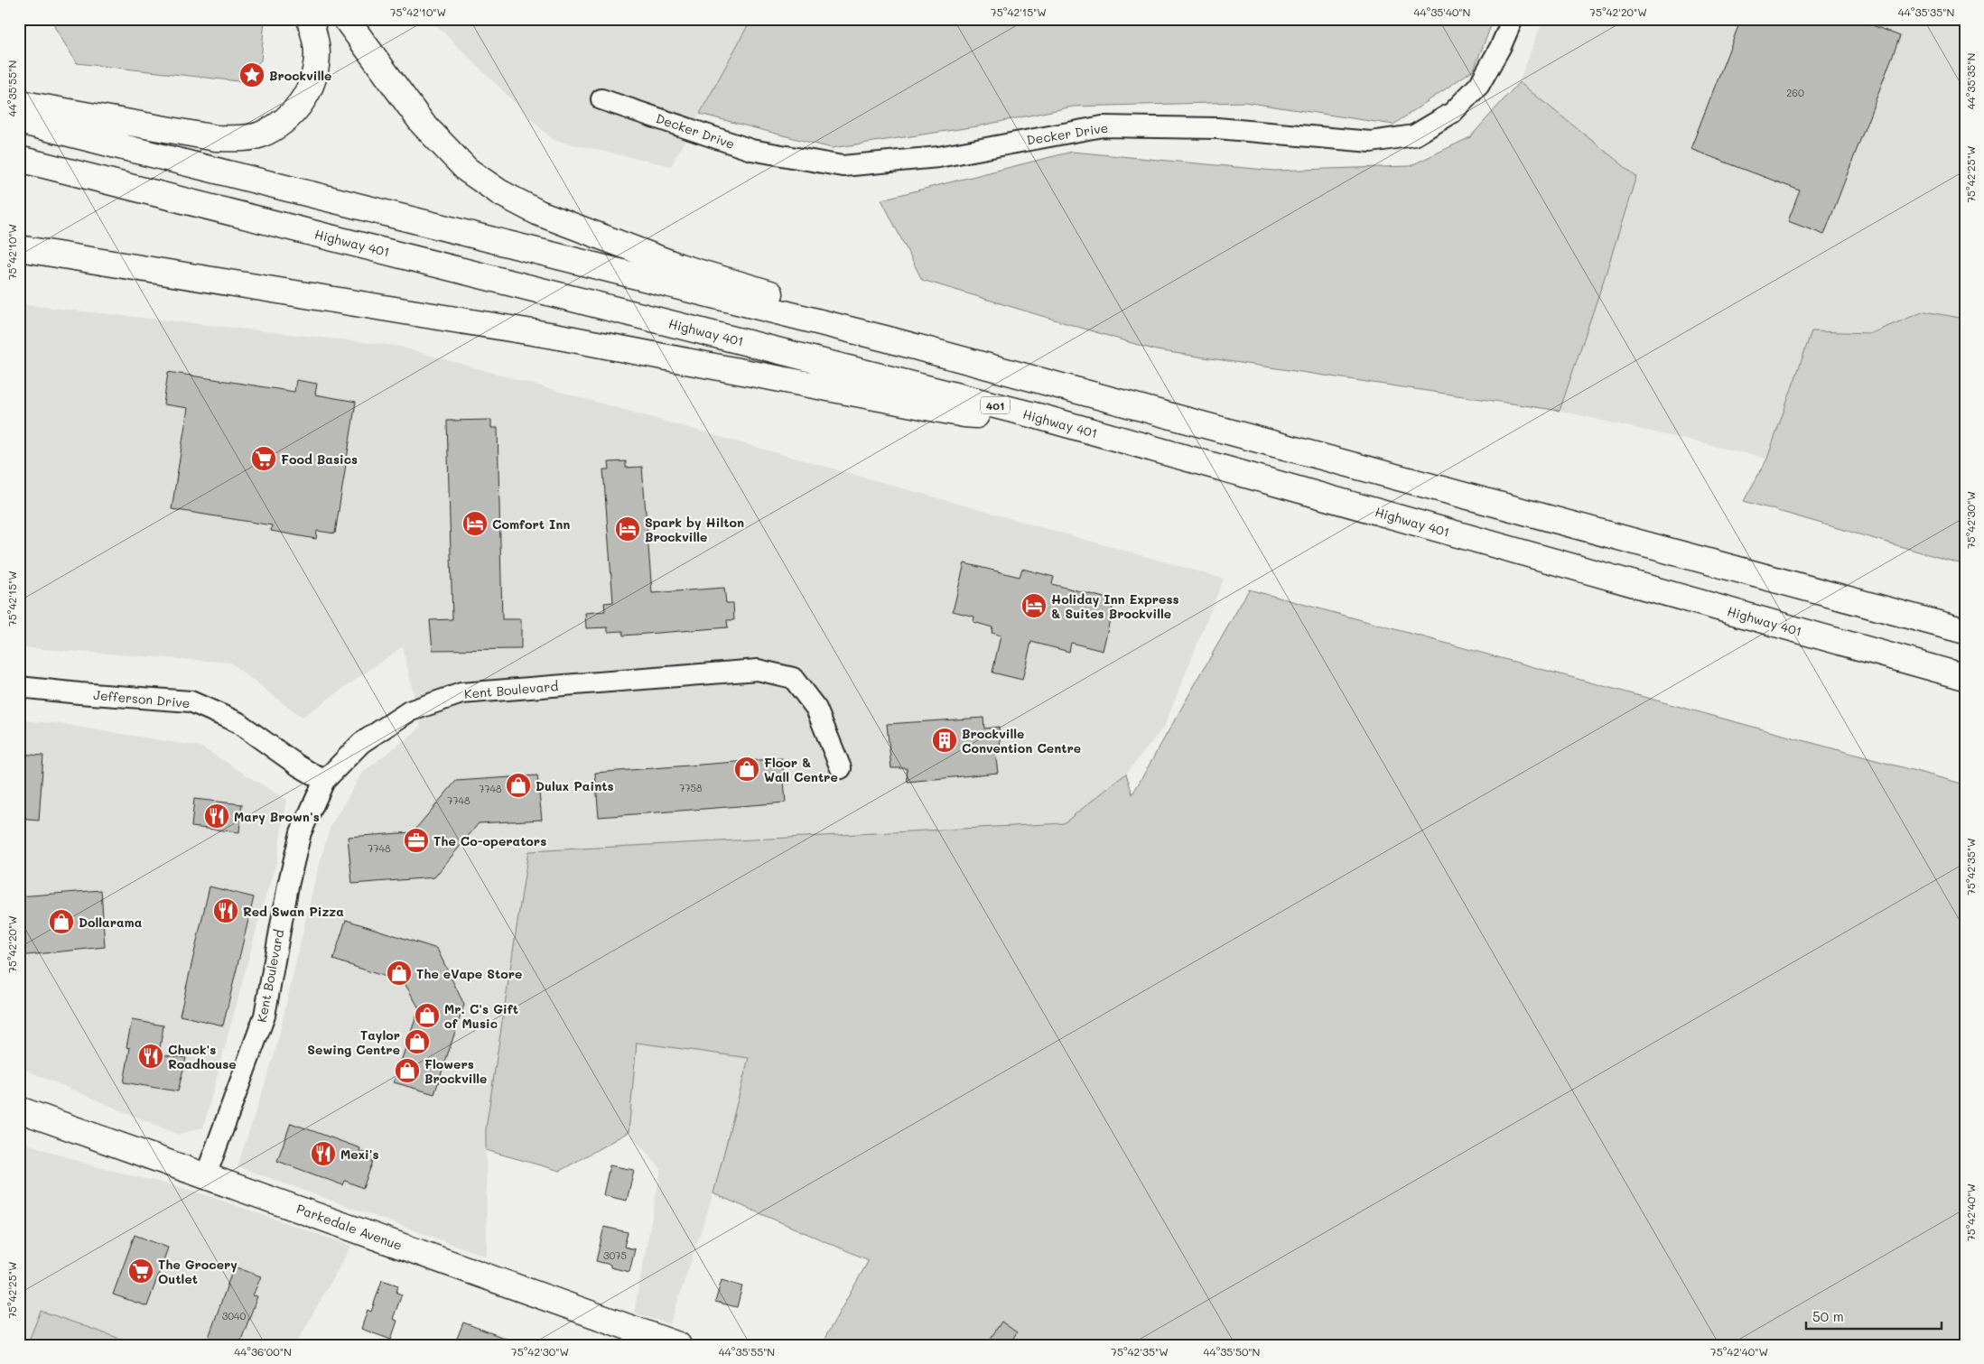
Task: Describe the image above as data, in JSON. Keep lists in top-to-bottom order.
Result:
{
  "streets": {
    "main road": ["Highway 401", "401", "Parkedale Avenue"],
    "street": ["Decker Drive", "Kent Boulevard", "Jefferson Drive"]
  },
  "crossings": [
    ["Kent Boulevard", "Jefferson Drive"],
    ["Kent Boulevard", "Parkedale Avenue"]
  ],
  "places": {
    "place": ["Brockville"],
    "supermarket": ["Food Basics", "The Grocery Outlet"],
    "hotel": ["Comfort Inn", "Spark by Hilton Brockville", "Holiday Inn Express & Suites Brockville"],
    "building": ["Brockville Convention Centre"],
    "shop": [
      "Floor & Wall Centre",
      "Dulux Paints",
      "Dollarama",
      "The eVape Store",
      "Mr. C's Gift of Music",
      "Taylor Sewing Centre",
      "Flowers Brockville"
    ],
    "restaurant": [
      "Mary Brown's",
      "Red Swan Pizza",
      "Chuck's Roadhouse",
      "Mexi's"
    ],
    "office": ["The Co-operators"]
  },
  "house_numbers": [
    "260",
    "7758",
    "7748",
    "7748",
    "7748",
    "3075",
    "3040"
  ],
  "scale_bar": "50 m",
  "coordinates": [
    "75°42'10\"W",
    "75°42'15\"W",
    "44°35'40\"N",
    "75°42'20\"W",
    "44°35'35\"N",
    "44°35'55\"N",
    "75°42'25\"W",
    "75°42'30\"W",
    "75°42'35\"W",
    "75°42'40\"W",
    "44°36'00\"N",
    "44°35'50\"N"
  ]
}
